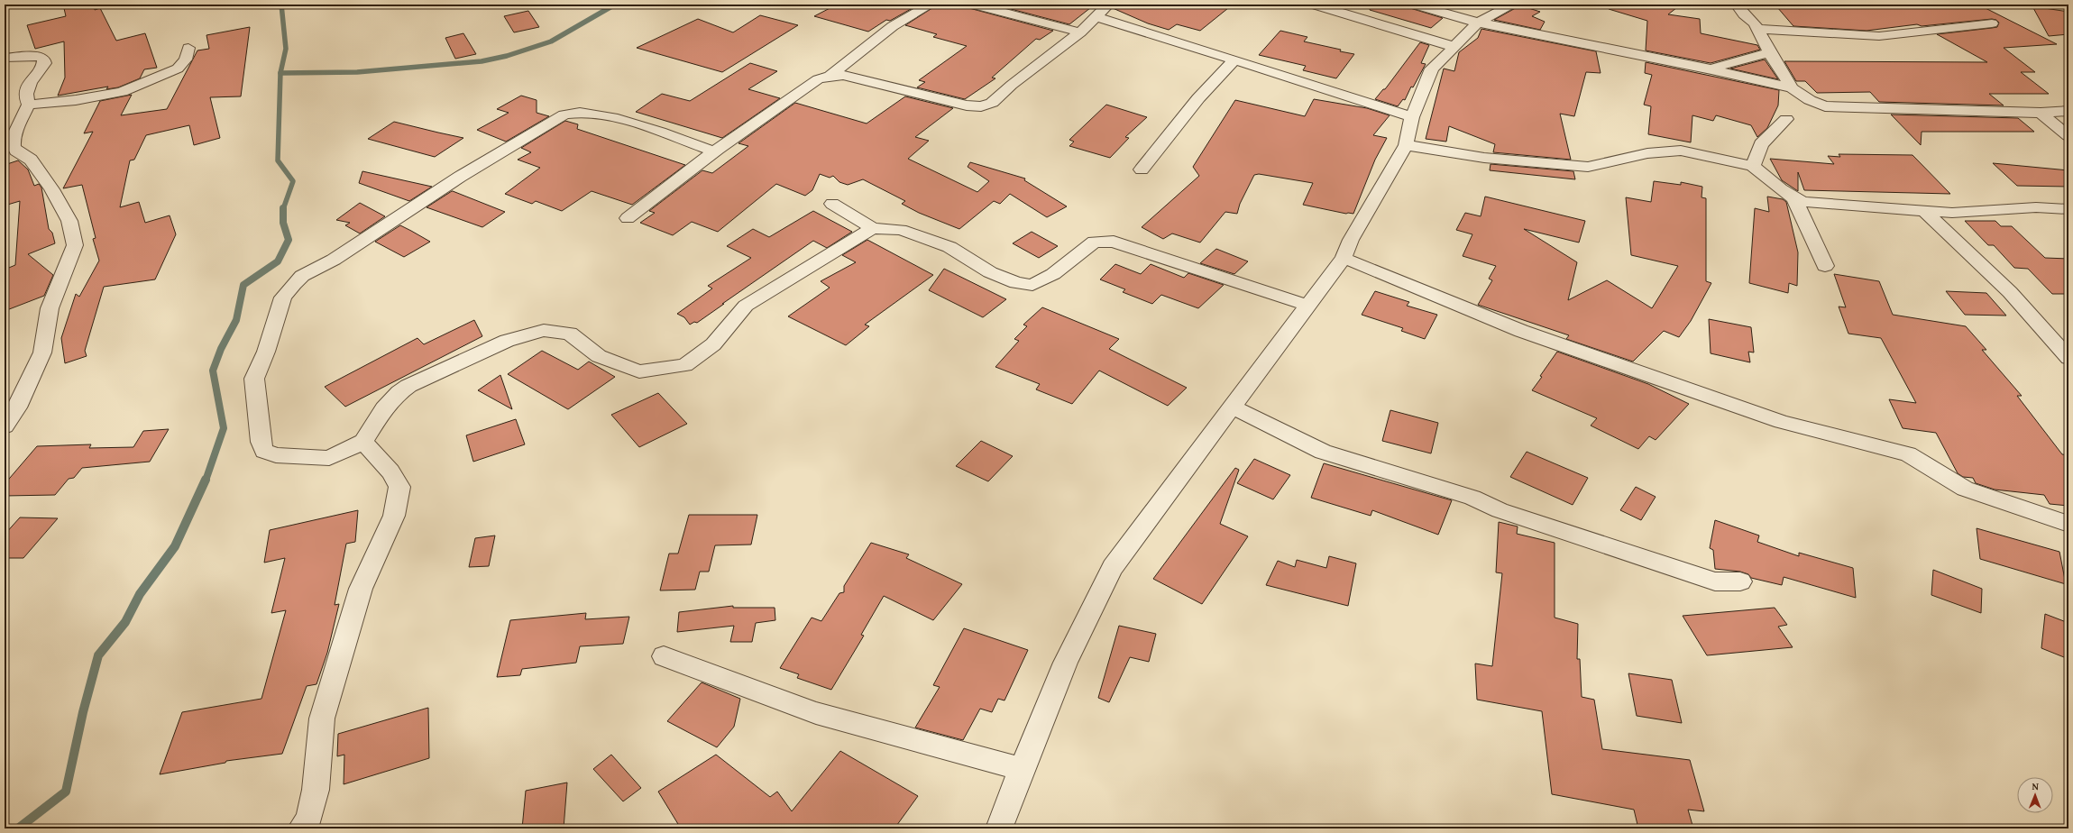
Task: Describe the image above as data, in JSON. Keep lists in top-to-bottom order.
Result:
{
  "north": "top"
}
